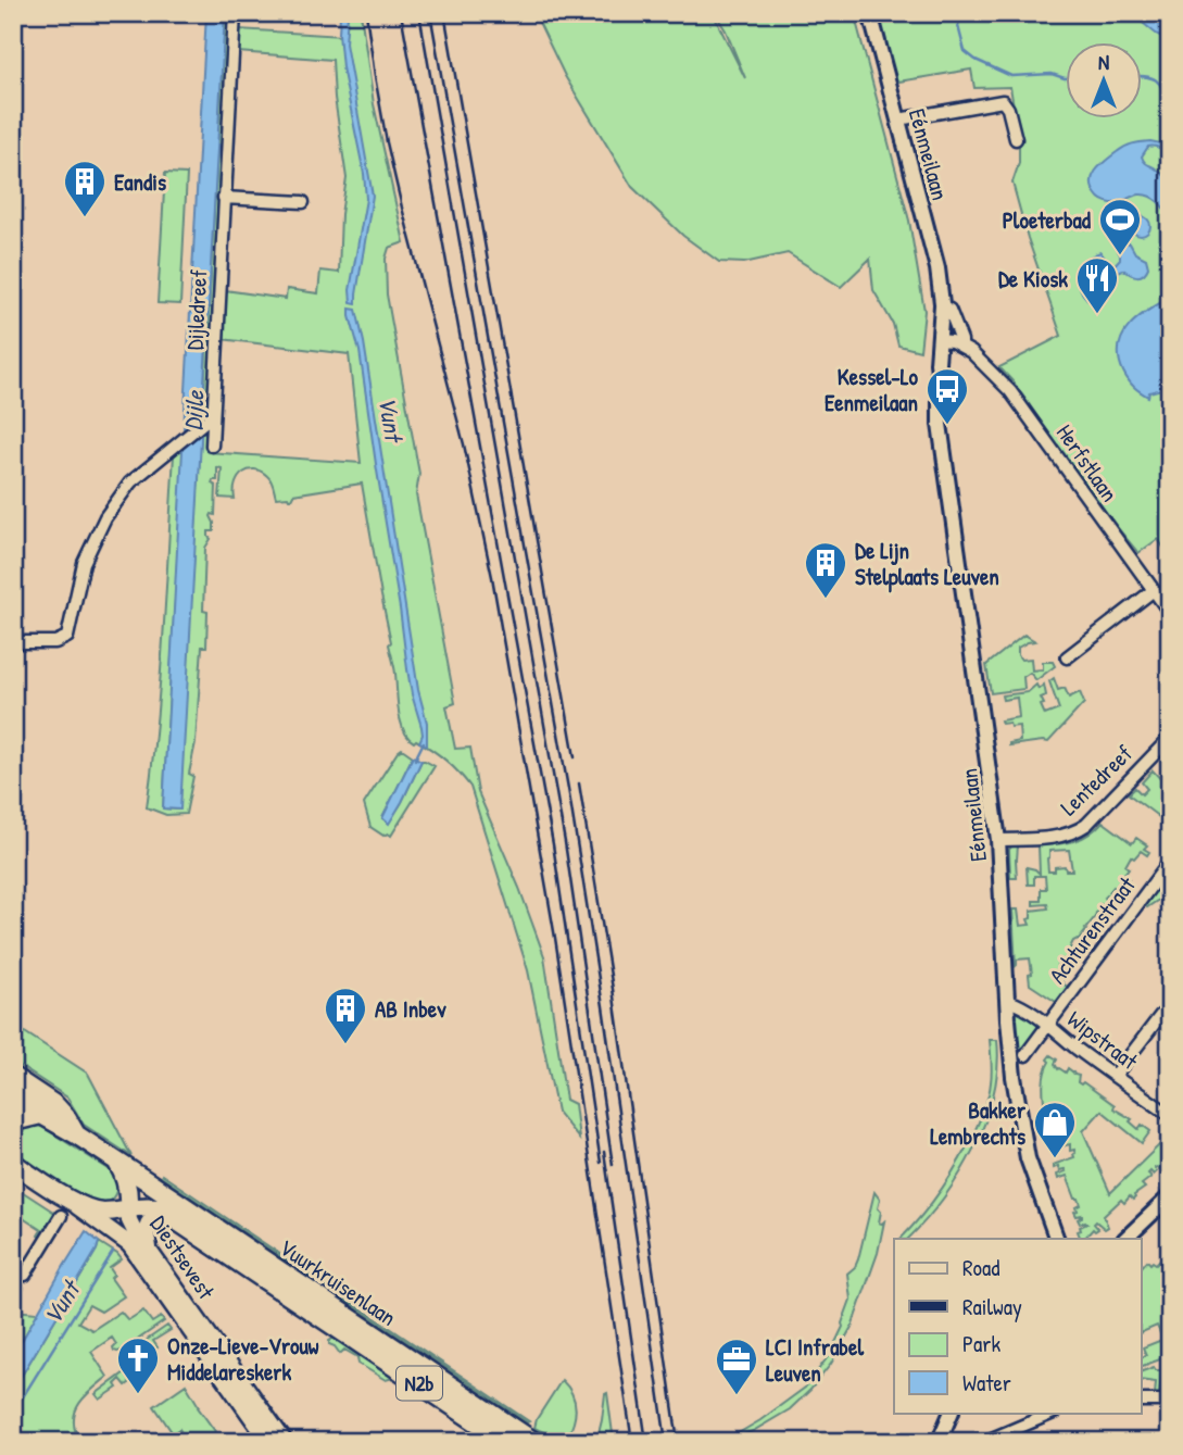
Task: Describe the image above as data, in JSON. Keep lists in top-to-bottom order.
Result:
{
  "streets": {
    "main road": ["Diestsevest", "Vuurkruisenlaan", "N2b"],
    "street": [
      "Eénmeilaan",
      "Dijledreef",
      "Herfstlaan",
      "Lentedreef",
      "Achturenstraat",
      "Wipstraat"
    ]
  },
  "crossings": [
    ["Eénmeilaan", "Herfstlaan"],
    ["Eénmeilaan", "Lentedreef"],
    ["Eénmeilaan", "Wipstraat"],
    ["Achturenstraat", "Wipstraat"],
    ["Diestsevest", "Vuurkruisenlaan"],
    ["Diestsevest", "N2b"],
    ["Vuurkruisenlaan", "N2b"]
  ],
  "water": ["Dijle", "Vunt"],
  "places": {
    "building": ["Eandis", "De Lijn Stelplaats Leuven", "AB Inbev"],
    "sports": ["Ploeterbad"],
    "restaurant": ["De Kiosk"],
    "bus stop": ["Kessel-Lo Eenmeilaan"],
    "shop": ["Bakker Lembrechts"],
    "church": ["Onze-Lieve-Vrouw Middelareskerk"],
    "office": ["LCI Infrabel Leuven"]
  },
  "legend": [
    "Road",
    "Railway",
    "Park",
    "Water"
  ],
  "north": "top"
}
